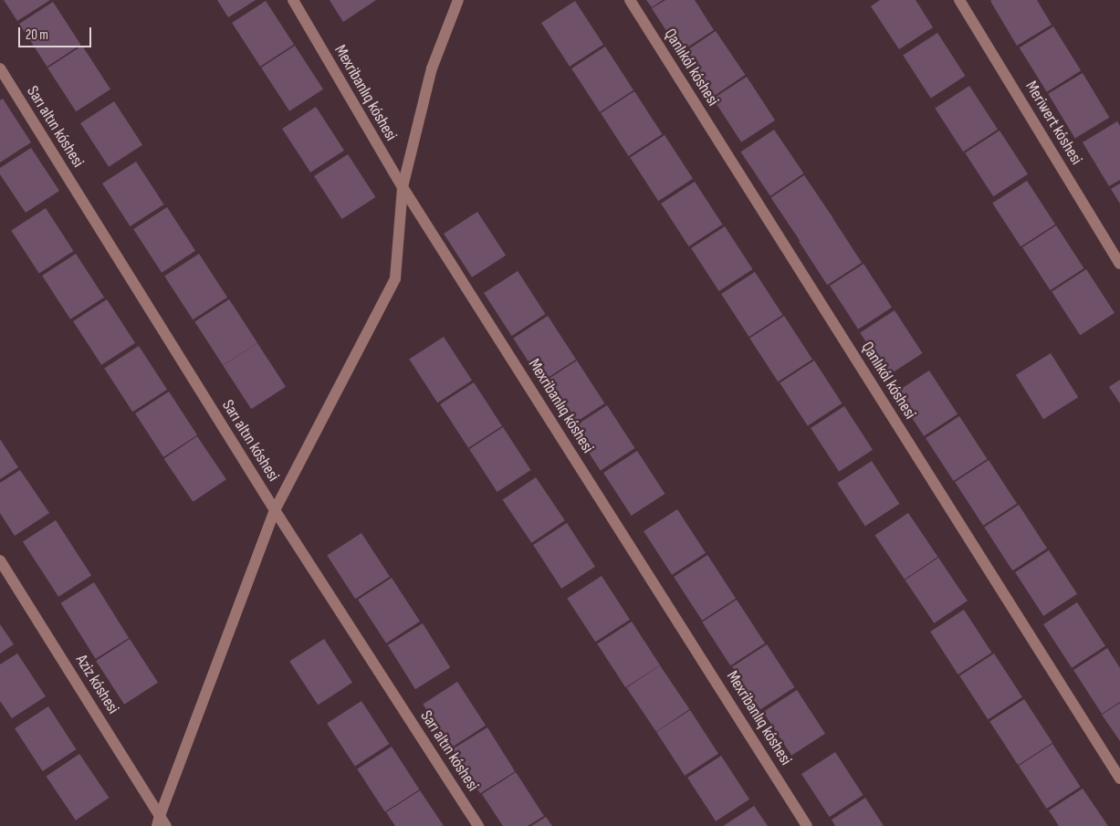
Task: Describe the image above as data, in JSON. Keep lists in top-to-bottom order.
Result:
{
  "streets": {
    "street": [
      "Qanlıkól kóshesi",
      "Mexribanlıq kóshesi",
      "Meriwert kóshesi",
      "Sarı altın kóshesi",
      "Aziz kóshesi"
    ]
  },
  "scale_bar": "20 m"
}
